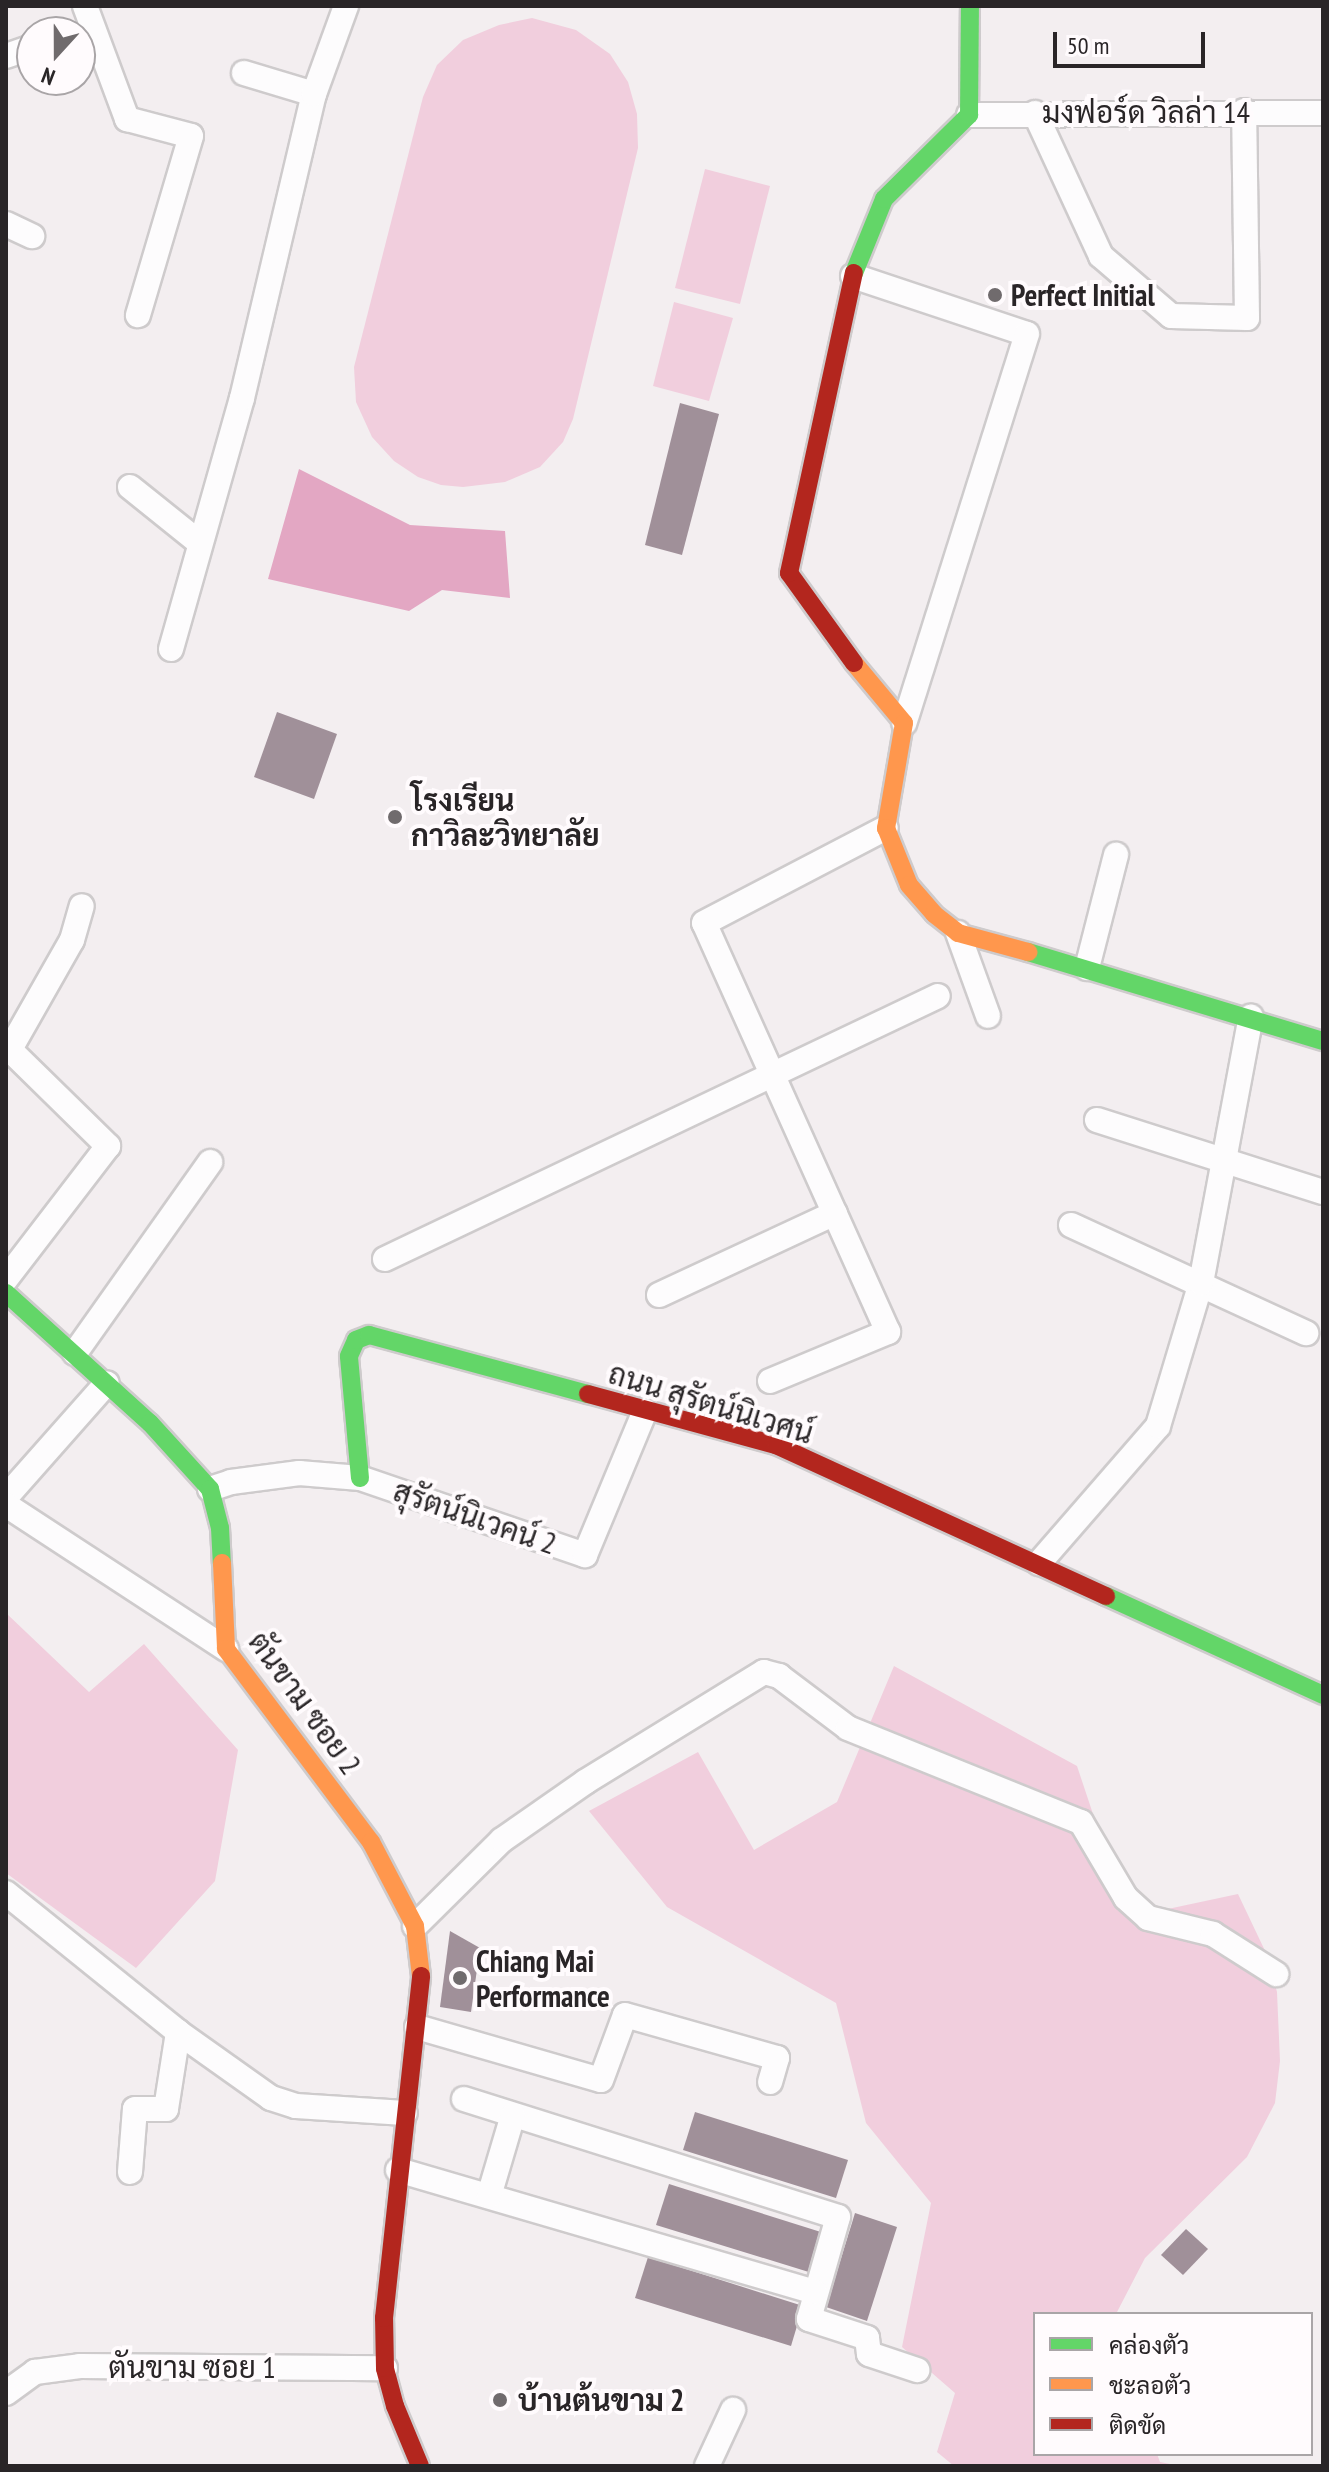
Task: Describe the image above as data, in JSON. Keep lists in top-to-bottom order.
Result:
{
  "streets": {
    "street": [
      "มงฟอร์ด วิลล่า 14",
      "ถนน สุรัตน์นิเวศน์",
      "สุรัตน์นิเวคน์ 2",
      "ตันขาม ซอย 2",
      "ตันขาม ซอย 1"
    ]
  },
  "crossings": [
    ["ถนน สุรัตน์นิเวศน์", "สุรัตน์นิเวคน์ 2"],
    ["สุรัตน์นิเวคน์ 2", "ตันขาม ซอย 2"]
  ],
  "places": [
    "Perfect Initial",
    "โรงเรียน กาวิละวิทยาลัย",
    "Chiang Mai Performance",
    "บ้านต้นขาม 2"
  ],
  "legend": ["คล่องตัว", "ชะลอตัว", "ติดขัด"],
  "scale_bar": "50 m",
  "north": "bottom"
}
